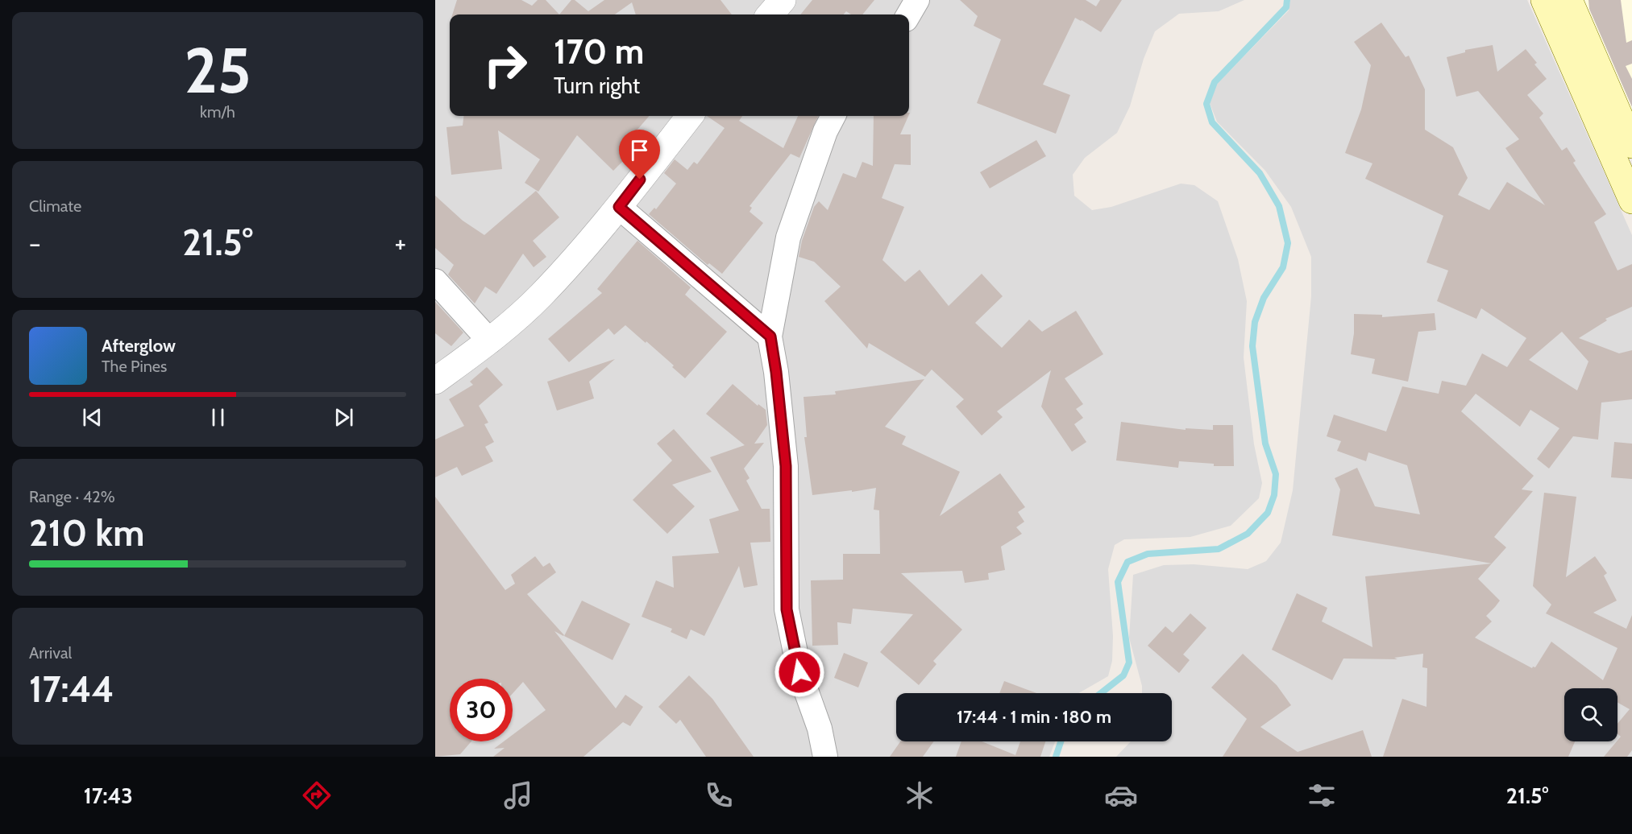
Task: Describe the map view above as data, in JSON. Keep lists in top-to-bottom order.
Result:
{
  "page": {
    "tile": [
      ["25", "km/h"],
      "Climate",
      ["Range · 42%", "210 km"],
      ["Arrival", "17:44"]
    ],
    "turn": ["170 m", "Turn right"],
    "heat": ["−", "21.5°", "+"],
    "song": ["Afterglow", "The Pines"],
    "limit": "30",
    "trip": "17:44 · 1 min · 180 m",
    "tabs": ["17:43", "21.5°"]
  }
}
